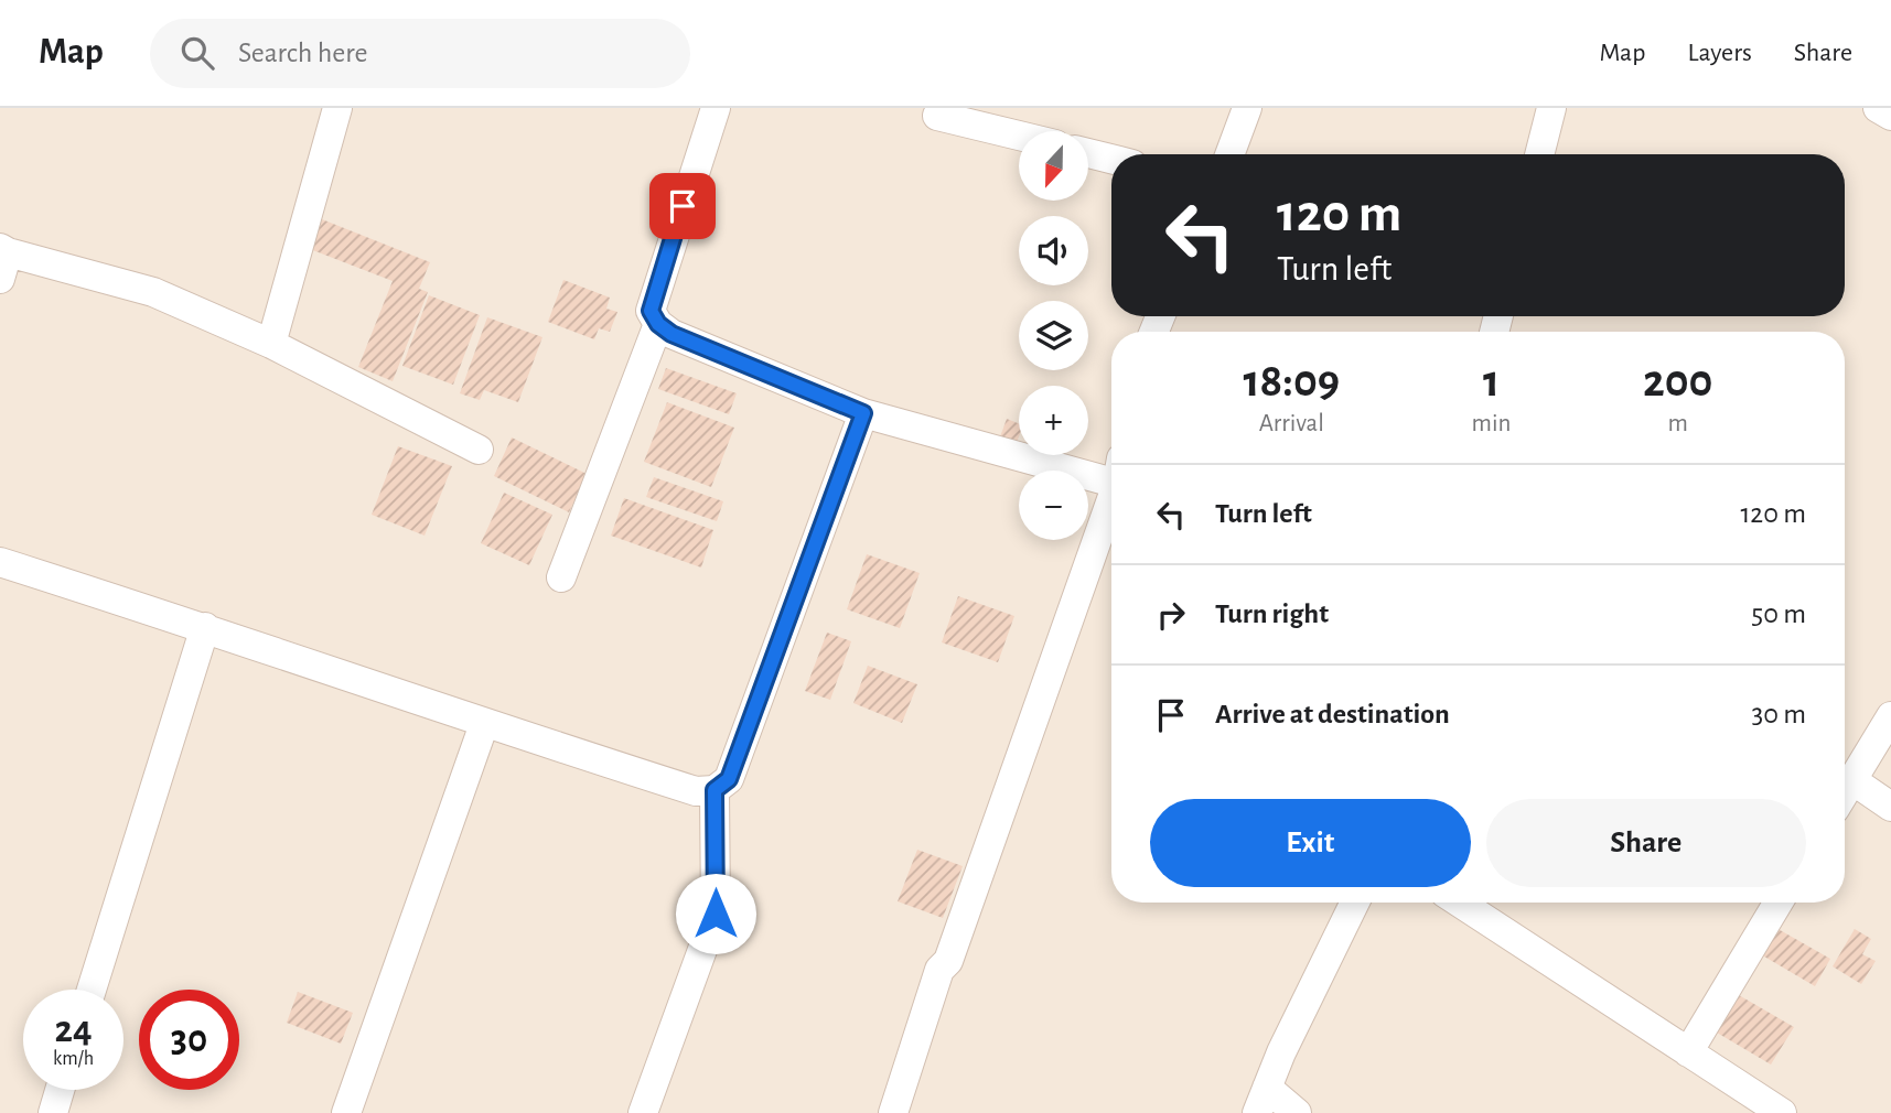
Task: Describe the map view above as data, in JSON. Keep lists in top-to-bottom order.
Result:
{
  "north": "bottom",
  "page": {
    "header": "Map",
    "search": "Search here",
    "nav": ["Map", "Layers", "Share"],
    "map_buttons": ["+", "−"],
    "turn": ["120 m", "Turn left"],
    "eta": [
      "18:09",
      "Arrival",
      "1",
      "min",
      "200",
      "m"
    ],
    "list": [
      {
        "name": "Turn left",
        "value": "120 m"
      },
      {
        "name": "Turn right",
        "value": "50 m"
      },
      {
        "name": "Arrive at destination",
        "value": "30 m"
      }
    ],
    "buttons": ["Exit", "Share"],
    "speed": "24 km/h",
    "limit": "30"
  }
}
